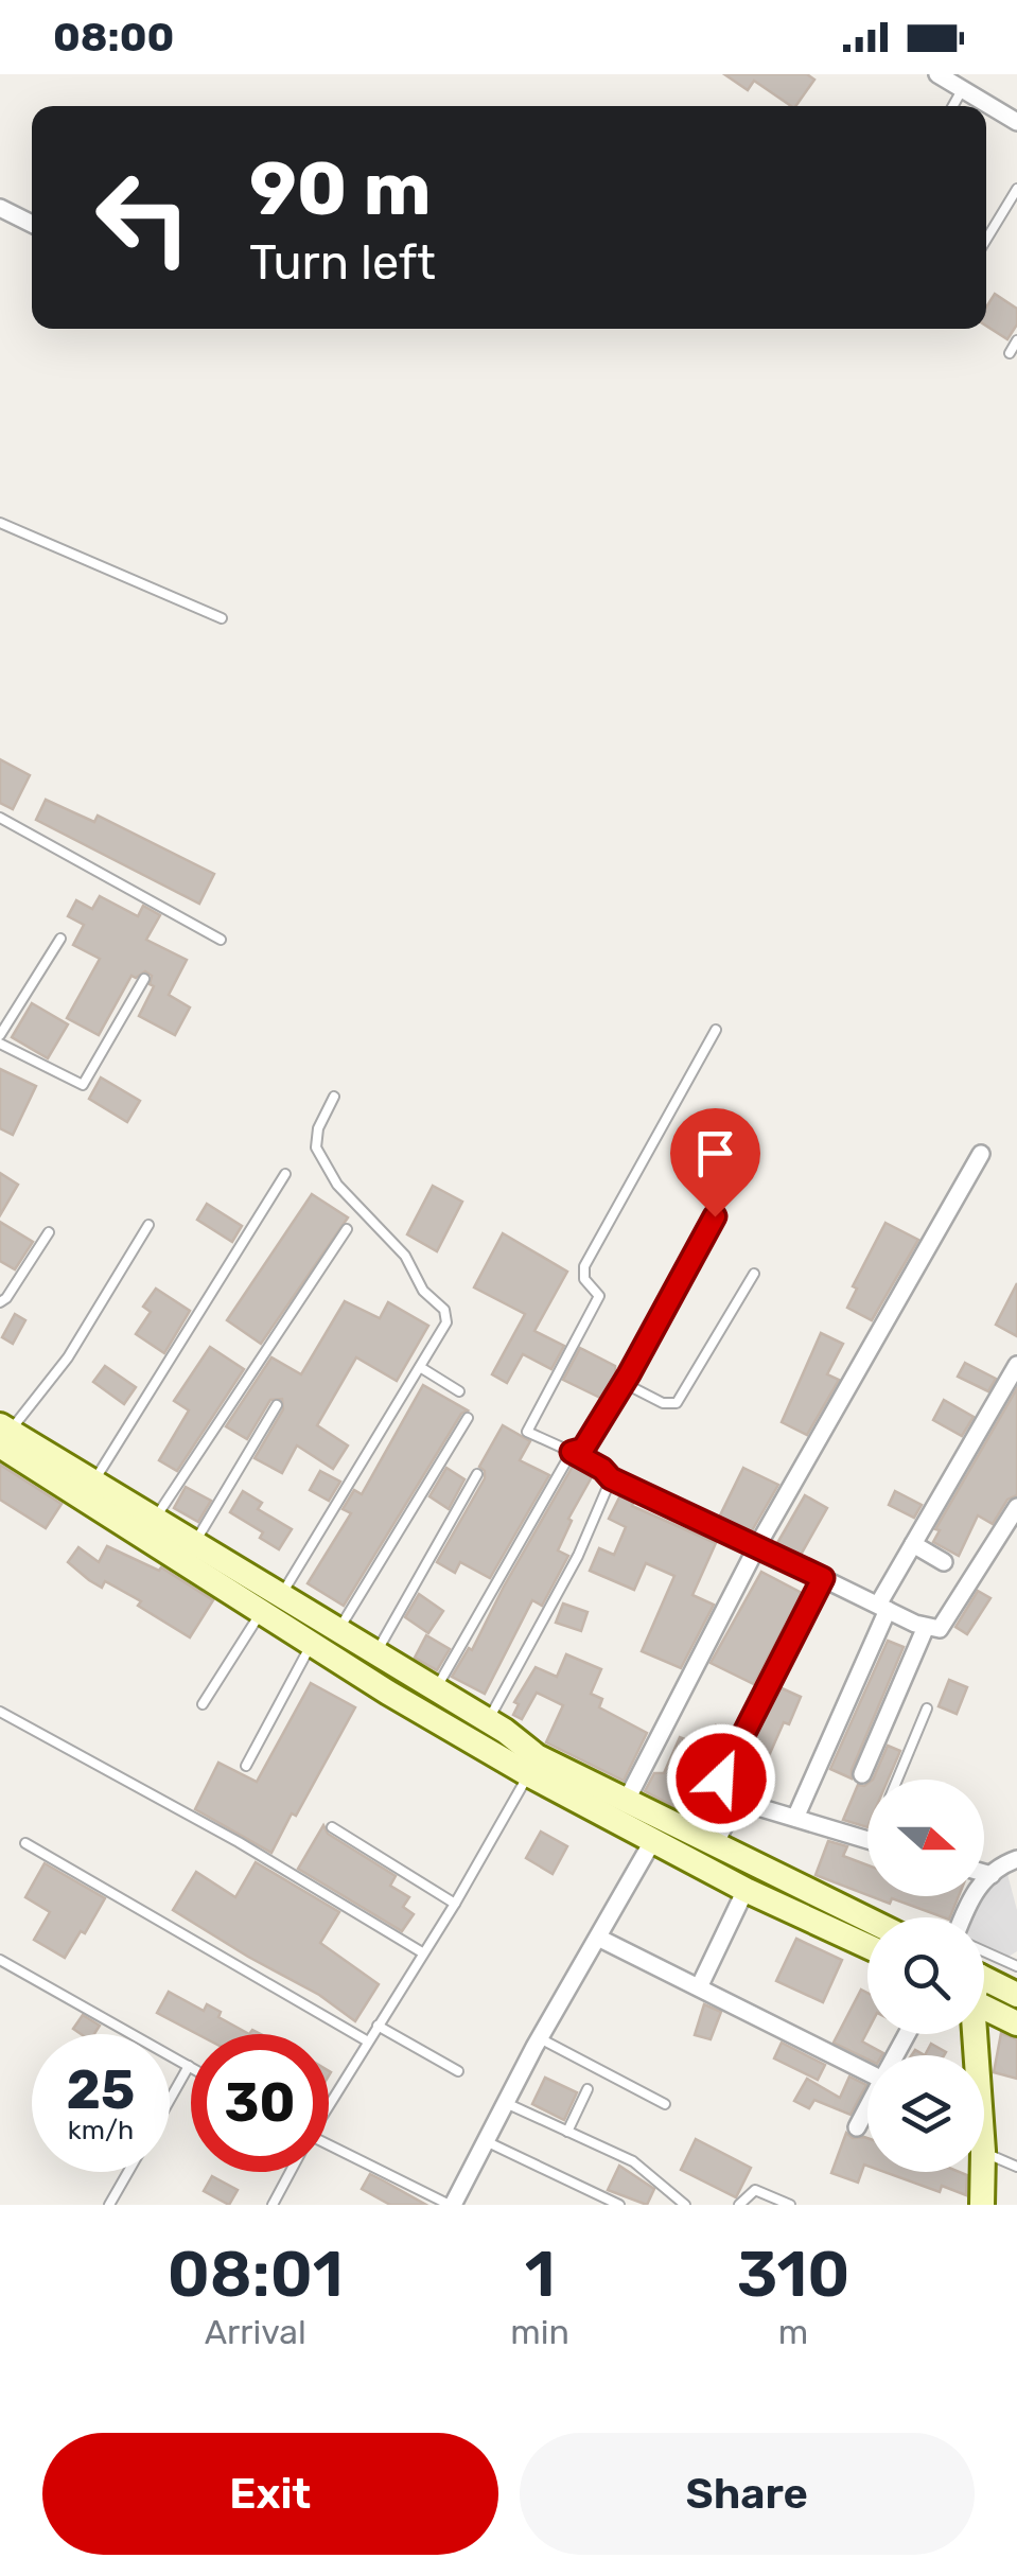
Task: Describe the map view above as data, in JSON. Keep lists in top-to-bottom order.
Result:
{
  "north": "right",
  "page": {
    "status": "08:00",
    "turn": ["90 m", "Turn left"],
    "speed": "25 km/h",
    "limit": "30",
    "eta": [
      "08:01",
      "Arrival",
      "1",
      "min",
      "310",
      "m"
    ],
    "buttons": ["Exit", "Share"]
  }
}
